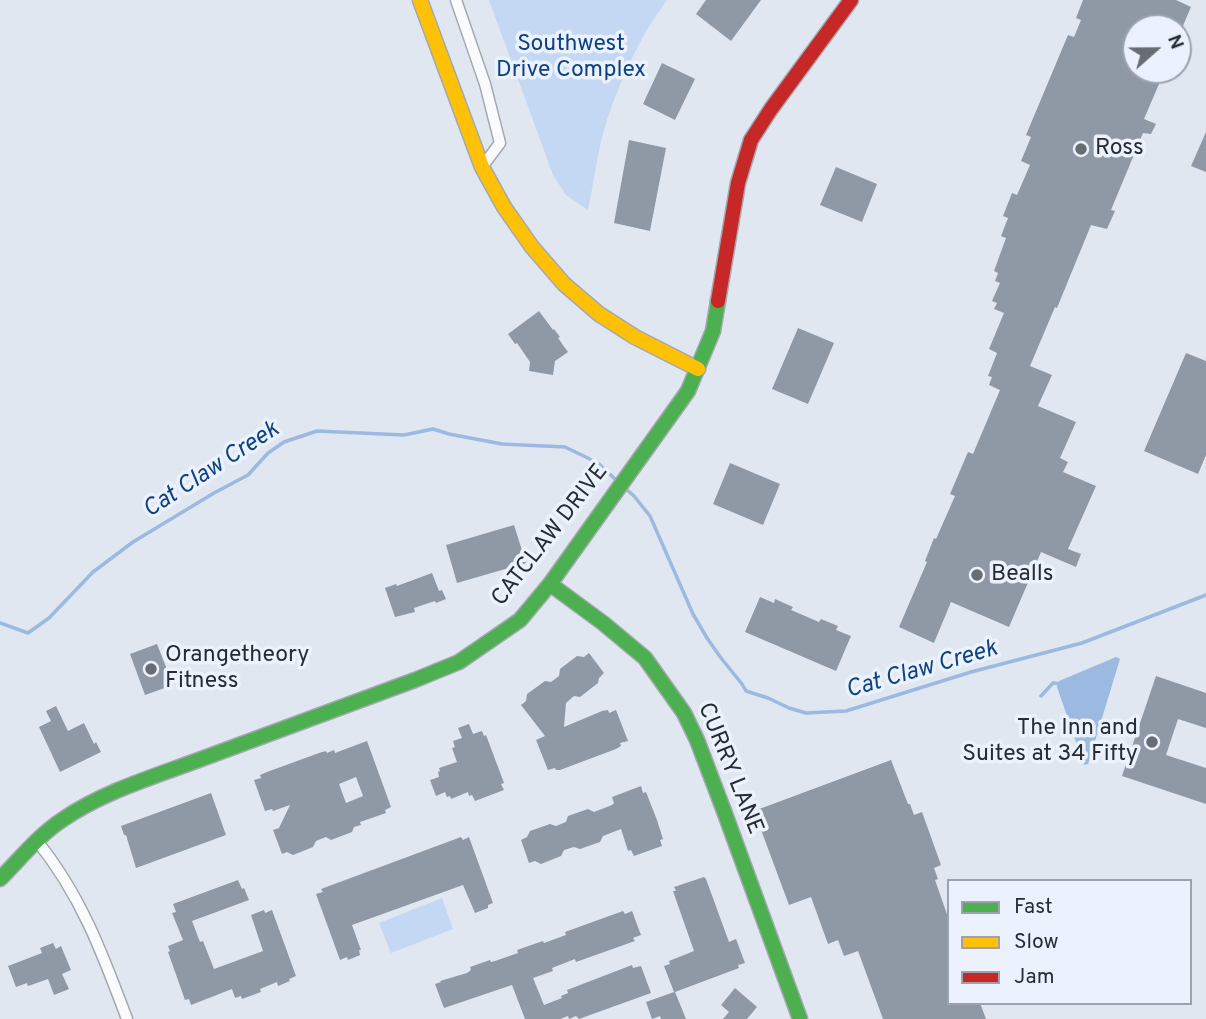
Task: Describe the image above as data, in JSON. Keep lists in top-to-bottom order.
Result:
{
  "streets": {
    "street": ["CATCLAW DRIVE", "CURRY LANE"]
  },
  "crossings": [
    ["CATCLAW DRIVE", "CURRY LANE"]
  ],
  "water": ["Cat Claw Creek"],
  "parks": ["Southwest Drive Complex"],
  "places": [
    "Ross",
    "Bealls",
    "Orangetheory Fitness",
    "The Inn and Suites at 34 Fifty"
  ],
  "legend": ["Fast", "Slow", "Jam"],
  "north": "right"
}
